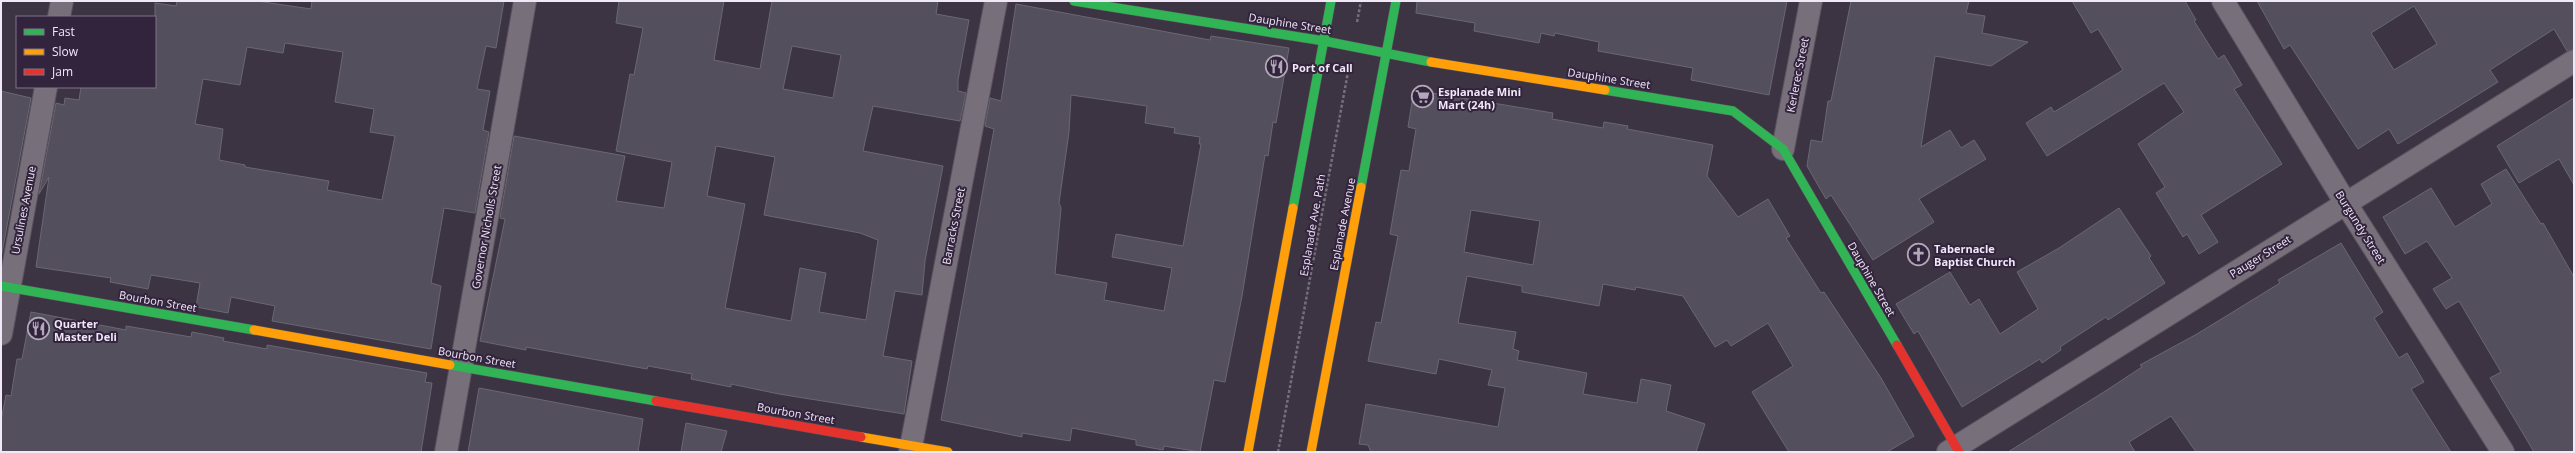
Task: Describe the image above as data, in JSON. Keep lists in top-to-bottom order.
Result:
{
  "streets": {
    "street": [
      "Dauphine Street",
      "Kerlerec Street",
      "Ursulines Avenue",
      "Esplanade Avenue",
      "Barracks Street",
      "Governor Nicholls Street",
      "Burgundy Street",
      "Pauger Street",
      "Bourbon Street"
    ],
    "path": ["Esplanade Ave. Path"]
  },
  "crossings": [
    ["Dauphine Street", "Kerlerec Street"],
    ["Dauphine Street", "Esplanade Avenue"],
    ["Dauphine Street", "Esplanade Ave. Path"],
    ["Dauphine Street", "Pauger Street"],
    ["Ursulines Avenue", "Bourbon Street"],
    ["Barracks Street", "Bourbon Street"],
    ["Governor Nicholls Street", "Bourbon Street"],
    ["Burgundy Street", "Pauger Street"]
  ],
  "places": {
    "restaurant": ["Port of Call", "Quarter Master Deli"],
    "supermarket": ["Esplanade Mini Mart (24h)"],
    "church": ["Tabernacle Baptist Church"]
  },
  "legend": ["Fast", "Slow", "Jam"]
}
